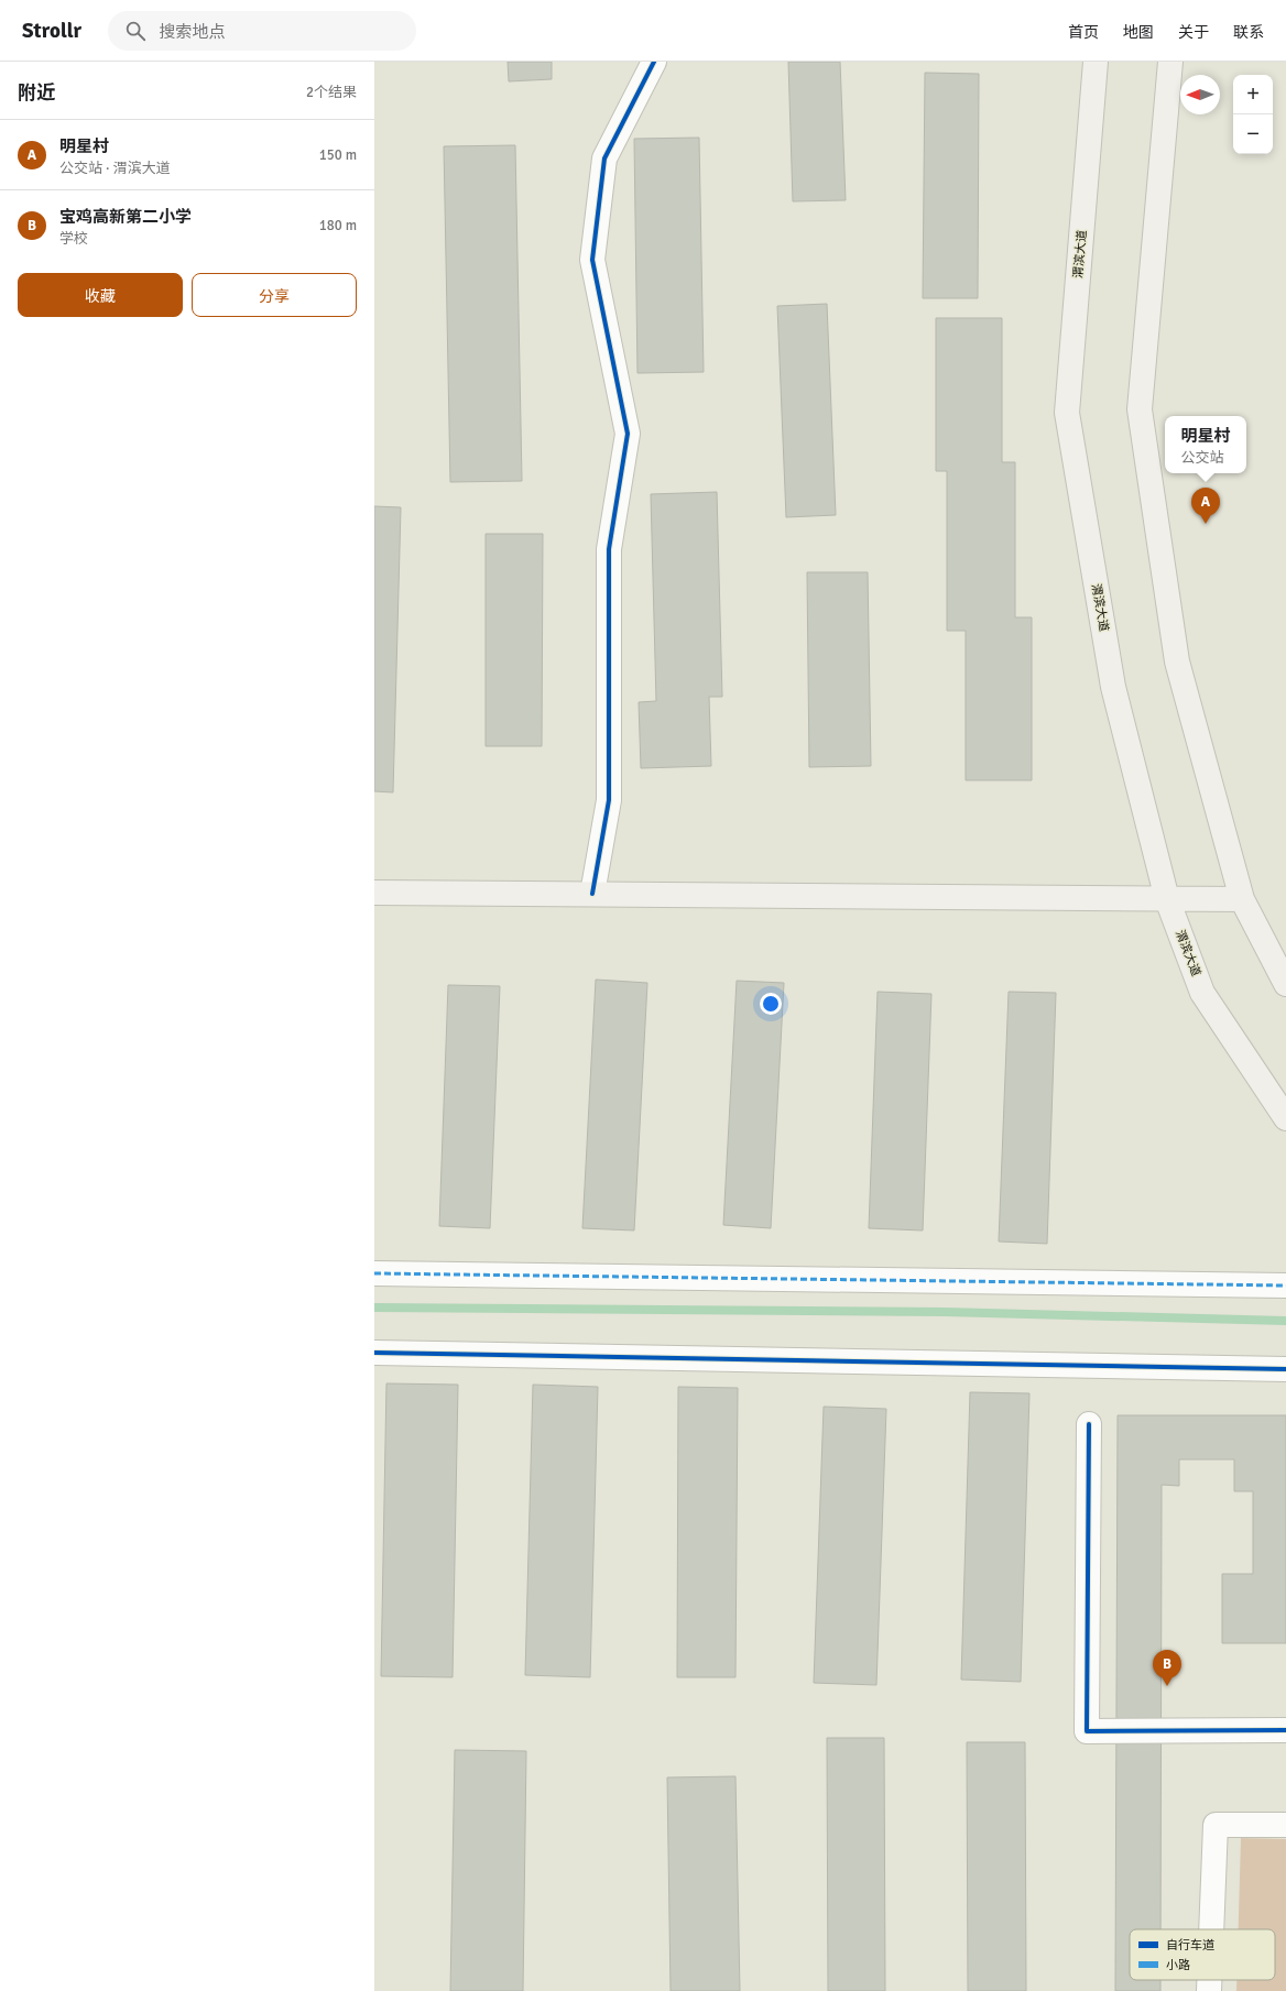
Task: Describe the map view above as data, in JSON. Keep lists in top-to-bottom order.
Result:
{
  "streets": {
    "main road": ["渭滨大道"]
  },
  "legend": ["自行车道", "小路"],
  "north": "left",
  "page": {
    "header": "Strollr",
    "search": "搜索地点",
    "nav": [
      "首页",
      "地图",
      "关于",
      "联系"
    ],
    "heading": ["附近", "2个结果"],
    "map_buttons": ["+", "−"],
    "list": [
      {
        "mark": "A",
        "name": "明星村",
        "note": "公交站 · 渭滨大道",
        "value": "150 m"
      },
      {
        "mark": "B",
        "name": "宝鸡高新第二小学",
        "note": "学校",
        "value": "180 m"
      }
    ],
    "buttons": ["收藏", "分享"],
    "popup": ["明星村", "公交站"],
    "pins": ["A", "B"]
  }
}
